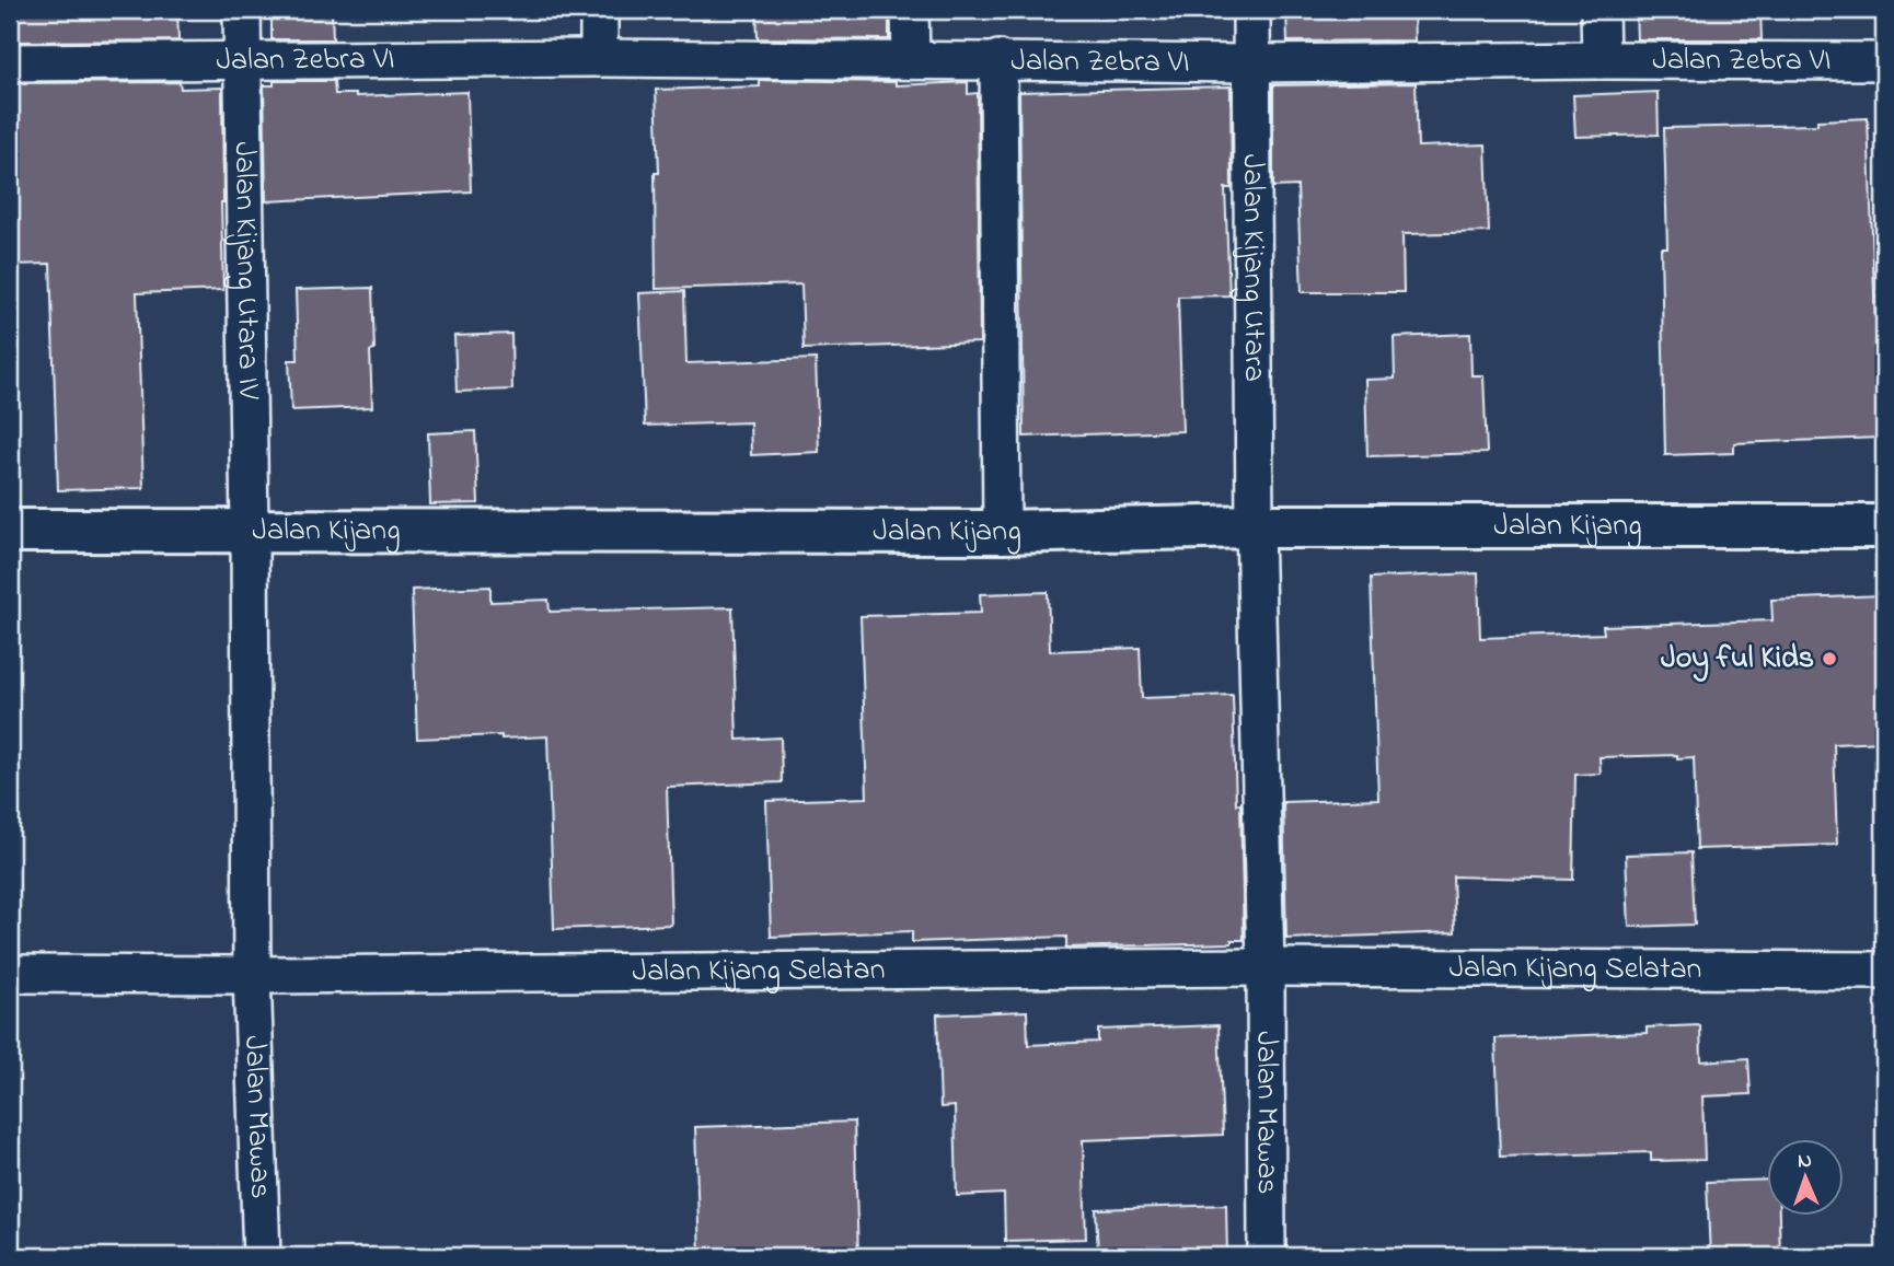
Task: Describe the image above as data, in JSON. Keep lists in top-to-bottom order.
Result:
{
  "streets": {
    "street": [
      "Jalan Zebra VI",
      "Jalan Kijang Utara",
      "Jalan Kijang Utara IV",
      "Jalan Kijang",
      "Jalan Kijang Selatan",
      "Jalan Mawas"
    ]
  },
  "crossings": [
    ["Jalan Zebra VI", "Jalan Kijang Utara"],
    ["Jalan Zebra VI", "Jalan Kijang Utara IV"],
    ["Jalan Kijang Utara", "Jalan Kijang"],
    ["Jalan Kijang Utara IV", "Jalan Kijang"],
    ["Jalan Kijang Selatan", "Jalan Mawas"]
  ],
  "places": ["Joy ful Kids"],
  "north": "top"
}
